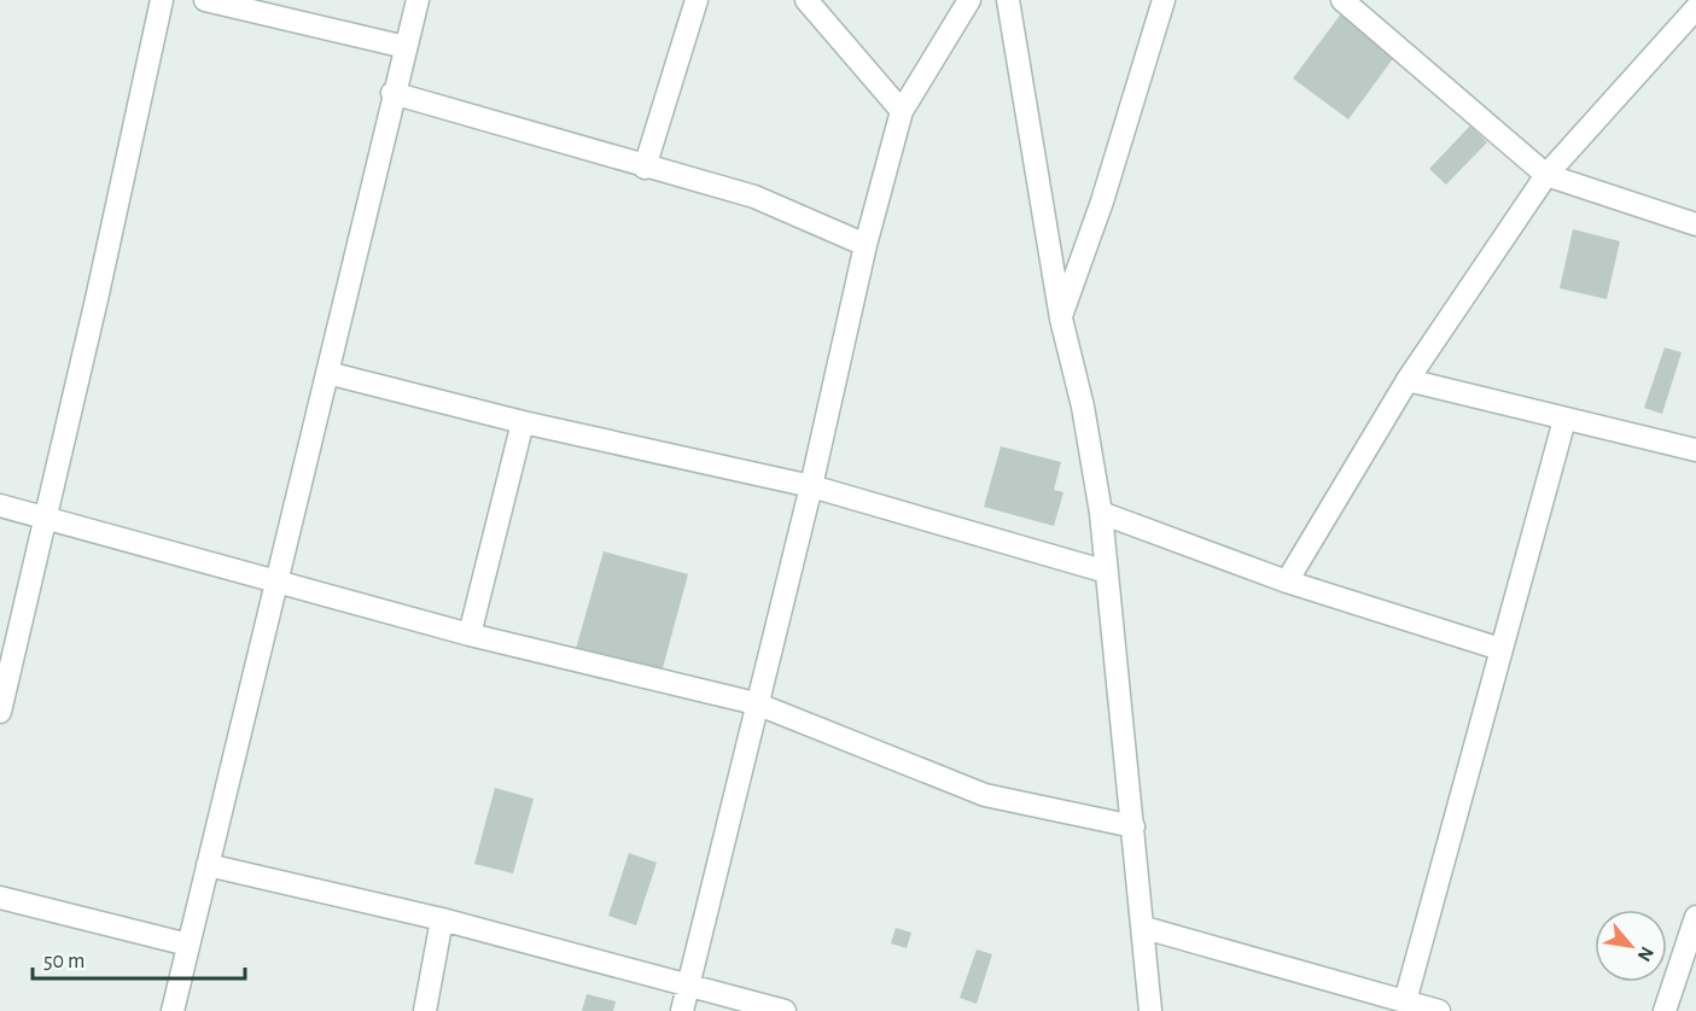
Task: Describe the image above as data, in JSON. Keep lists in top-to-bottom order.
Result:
{
  "scale_bar": "50 m",
  "north": "bottom right"
}
